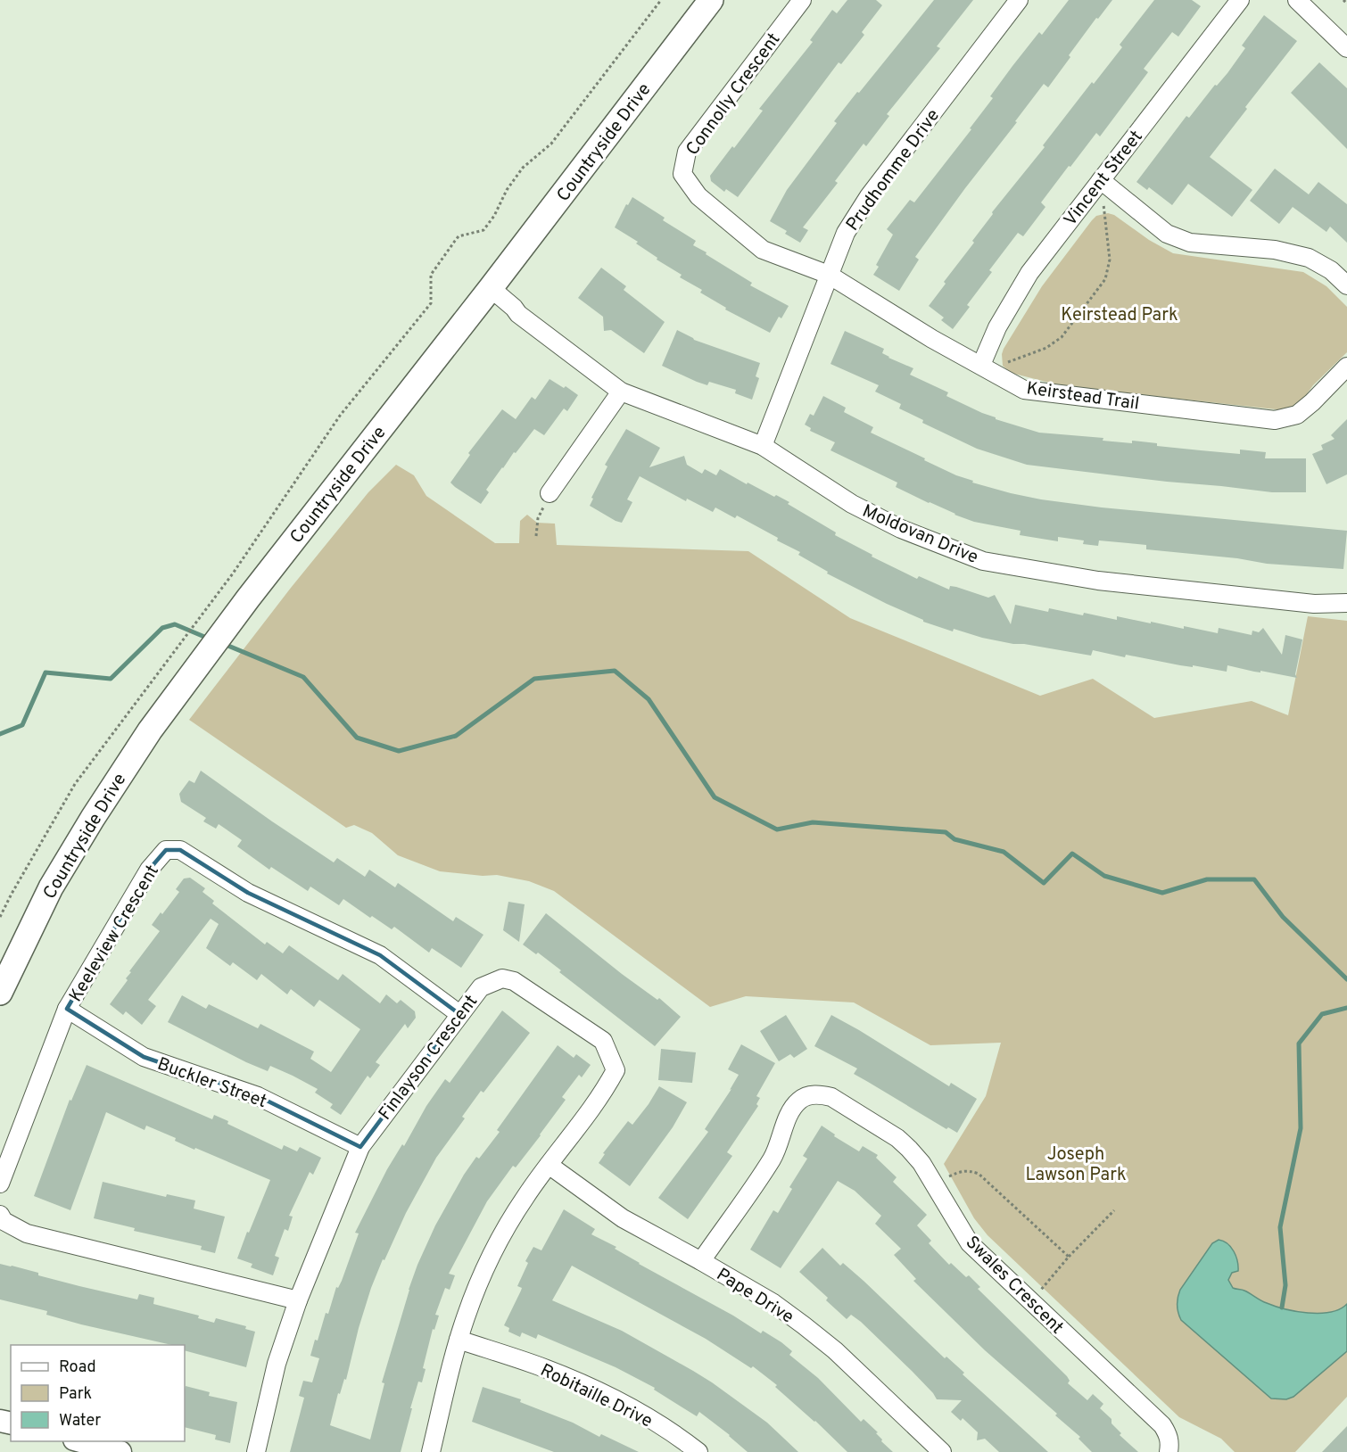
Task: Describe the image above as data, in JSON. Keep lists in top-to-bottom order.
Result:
{
  "streets": {
    "main road": ["Countryside Drive"],
    "street": [
      "Connolly Crescent",
      "Prudhomme Drive",
      "Vincent Street",
      "Keirstead Trail",
      "Moldovan Drive",
      "Keeleview Crescent",
      "Finlayson Crescent",
      "Buckler Street",
      "Swales Crescent",
      "Pape Drive",
      "Robitaille Drive"
    ]
  },
  "crossings": [
    ["Connolly Crescent", "Prudhomme Drive"],
    ["Connolly Crescent", "Keirstead Trail"],
    ["Countryside Drive", "Moldovan Drive"],
    ["Prudhomme Drive", "Keirstead Trail"],
    ["Prudhomme Drive", "Moldovan Drive"],
    ["Vincent Street", "Keirstead Trail"],
    ["Keeleview Crescent", "Finlayson Crescent"],
    ["Keeleview Crescent", "Buckler Street"],
    ["Finlayson Crescent", "Buckler Street"],
    ["Finlayson Crescent", "Pape Drive"],
    ["Finlayson Crescent", "Robitaille Drive"],
    ["Swales Crescent", "Pape Drive"]
  ],
  "parks": ["Keirstead Park", "Joseph Lawson Park"],
  "legend": ["Road", "Park", "Water"]
}
